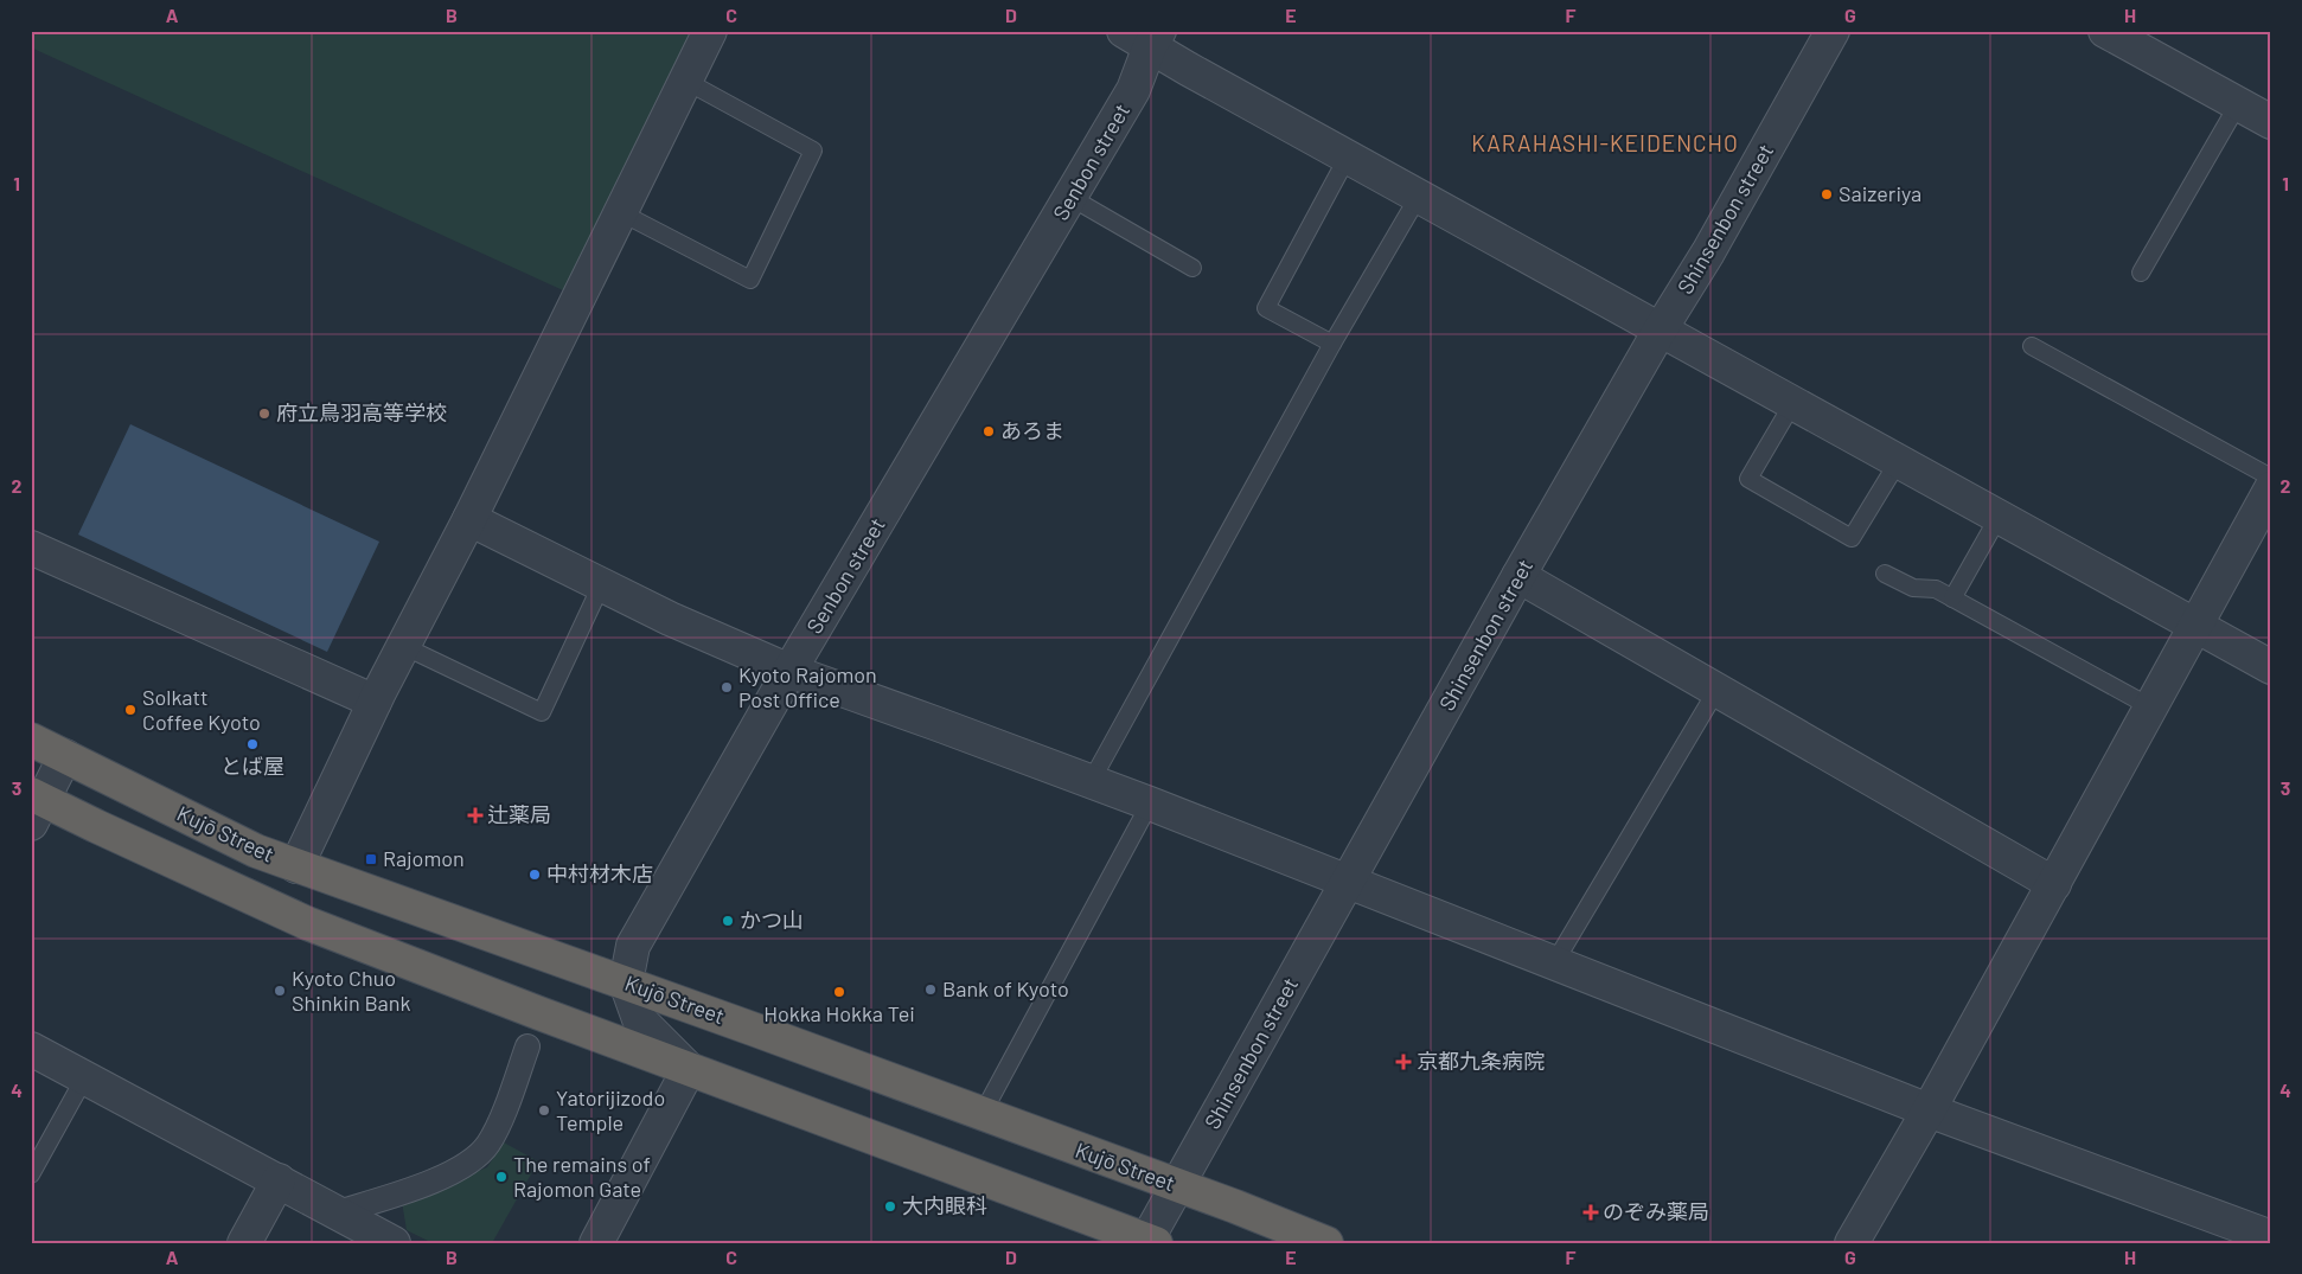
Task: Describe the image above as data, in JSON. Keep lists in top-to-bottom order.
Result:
{
  "streets": {
    "highway": ["Kujō Street"],
    "street": ["Senbon street", "Shinsenbon street"]
  },
  "crossings": [
    ["Senbon street", "Kujō Street"],
    ["Shinsenbon street", "Kujō Street"]
  ],
  "districts": ["KARAHASHI-KEIDENCHO"],
  "places": {
    "other": [
      "Saizeriya",
      "府立鳥羽高等学校",
      "あろま",
      "Kyoto Rajomon Post Office",
      "Solkatt Coffee Kyoto",
      "とば屋",
      "中村材木店",
      "かつ山",
      "Bank of Kyoto",
      "Kyoto Chuo Shinkin Bank",
      "Hokka Hokka Tei",
      "Yatorijizodo Temple",
      "The remains of Rajomon Gate",
      "大内眼科"
    ],
    "health": ["辻薬局", "京都九条病院", "のぞみ薬局"],
    "transit": ["Rajomon"]
  },
  "grid": {
    "columns": [
      "A",
      "B",
      "C",
      "D",
      "E",
      "F",
      "G",
      "H"
    ],
    "rows": [
      "1",
      "2",
      "3",
      "4"
    ]
  }
}
